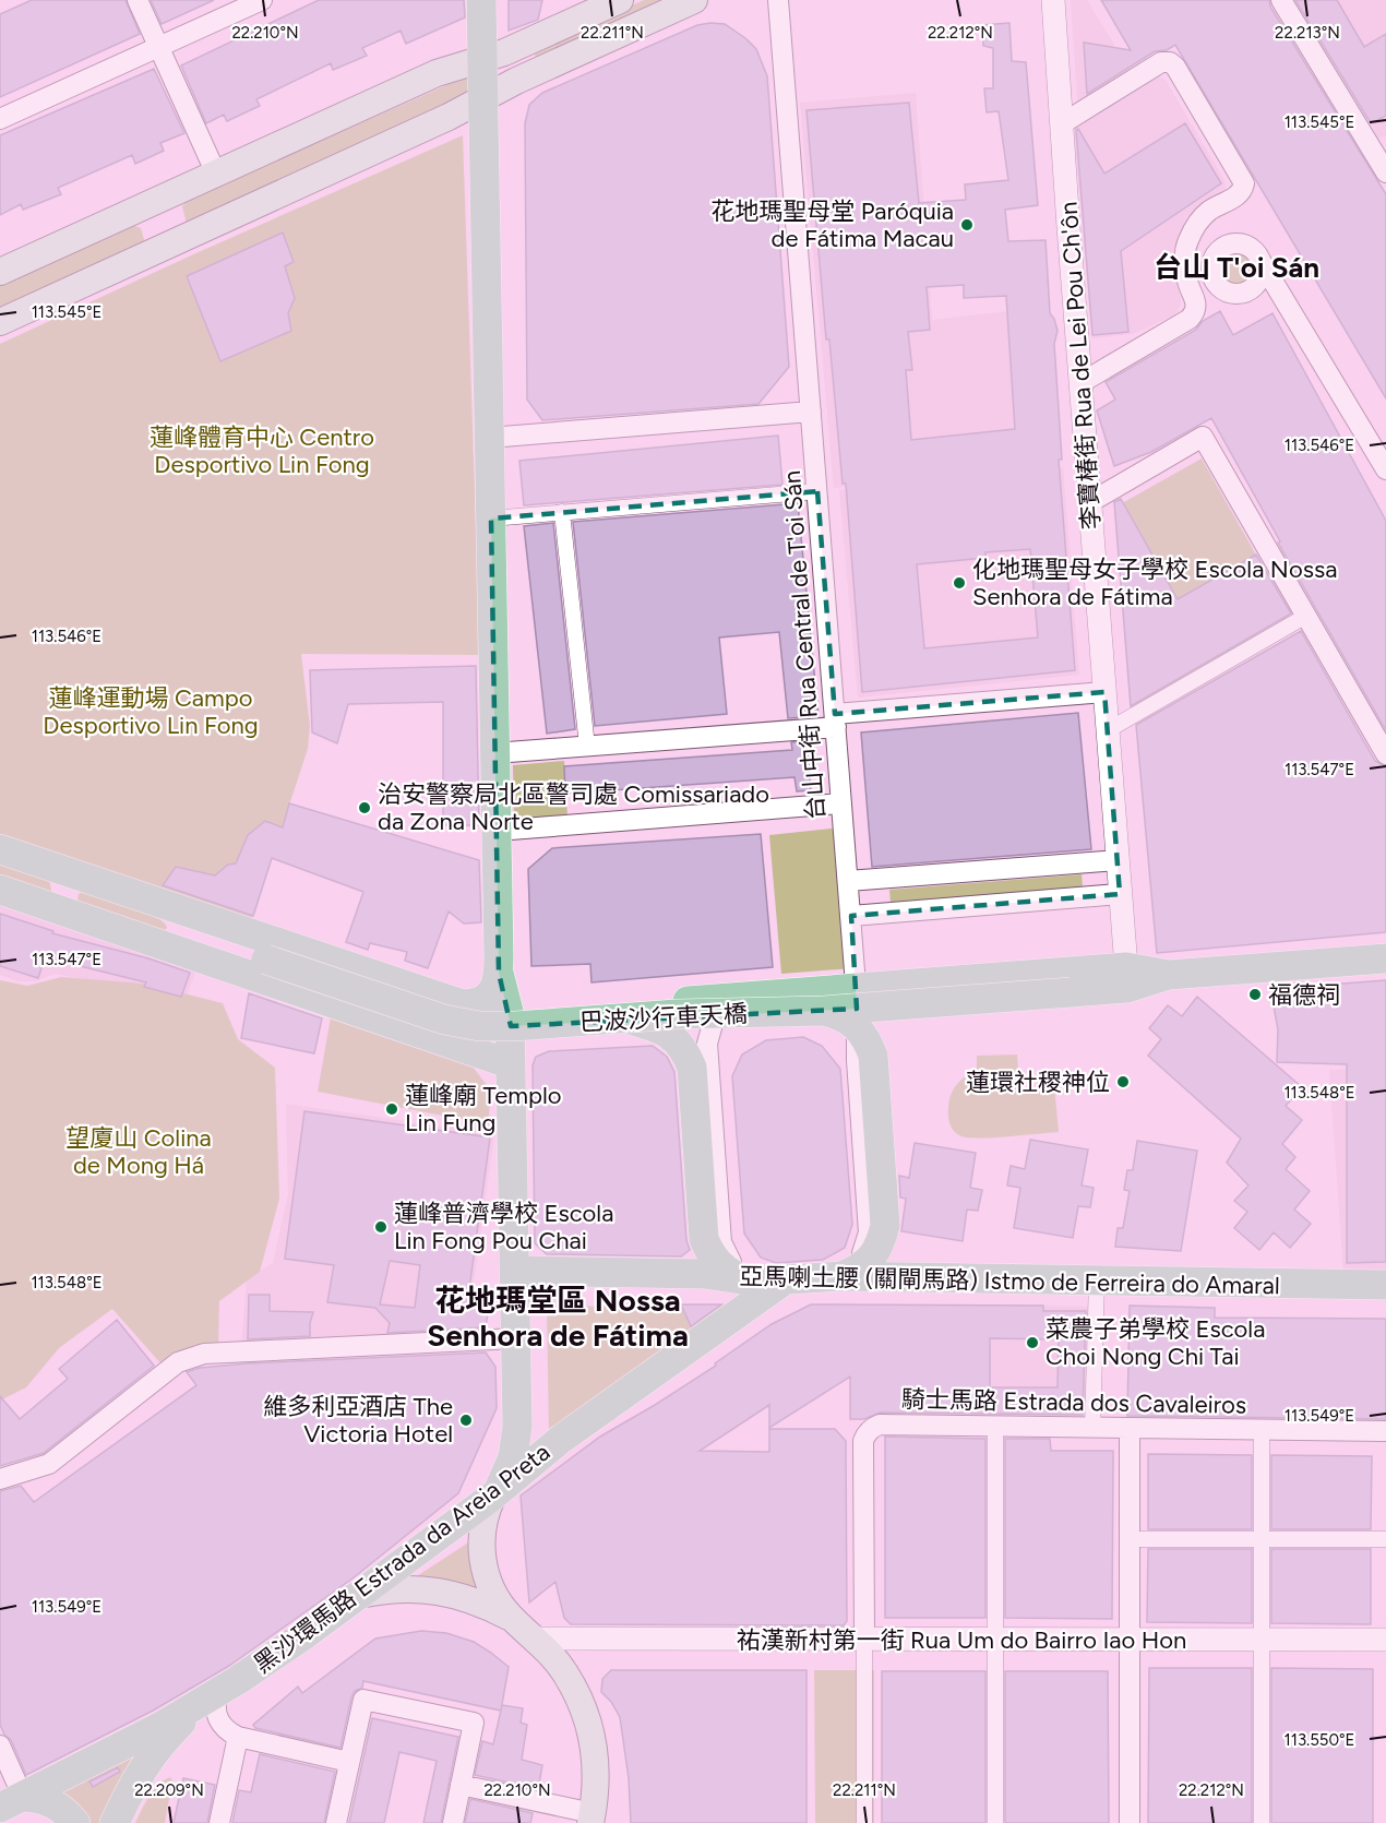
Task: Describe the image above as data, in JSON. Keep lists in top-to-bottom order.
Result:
{
  "streets": {
    "main road": ["巴波沙行車天橋", "亞馬喇土腰 (關閘馬路) Istmo de Ferreira do Amaral", "黑沙環馬路 Estrada da Areia Preta"],
    "street": [
      "李寶椿街 Rua de Lei Pou Ch'ôn",
      "台山中街 Rua Central de T'oi Sán",
      "騎士馬路 Estrada dos Cavaleiros",
      "祐漢新村第一街 Rua Um do Bairro Iao Hon"
    ]
  },
  "crossings": [
    ["台山中街 Rua Central de T'oi Sán", "亞馬喇土腰 (關閘馬路) Istmo de Ferreira do Amaral"],
    ["亞馬喇土腰 (關閘馬路) Istmo de Ferreira do Amaral", "黑沙環馬路 Estrada da Areia Preta"],
    ["騎士馬路 Estrada dos Cavaleiros", "祐漢新村第一街 Rua Um do Bairro Iao Hon"]
  ],
  "districts": ["台山 T'oi Sán", "花地瑪堂區 Nossa Senhora de Fátima"],
  "parks": ["蓮峰體育中心 Centro Desportivo Lin Fong", "蓮峰運動場 Campo Desportivo Lin Fong", "望廈山 Colina de Mong Há"],
  "places": [
    "花地瑪聖母堂 Paróquia de Fátima Macau",
    "化地瑪聖母女子學校 Escola Nossa Senhora de Fátima",
    "治安警察局北區警司處 Comissariado da Zona Norte",
    "福德祠",
    "蓮環社稷神位",
    "蓮峰廟 Templo Lin Fung",
    "蓮峰普濟學校 Escola Lin Fong Pou Chai",
    "菜農子弟學校 Escola Choi Nong Chi Tai",
    "維多利亞酒店 The Victoria Hotel"
  ],
  "coordinates": [
    "22.210°N",
    "22.211°N",
    "22.212°N",
    "22.213°N",
    "113.545°E",
    "113.546°E",
    "113.547°E",
    "113.548°E",
    "113.549°E",
    "113.550°E",
    "22.209°N"
  ]
}
